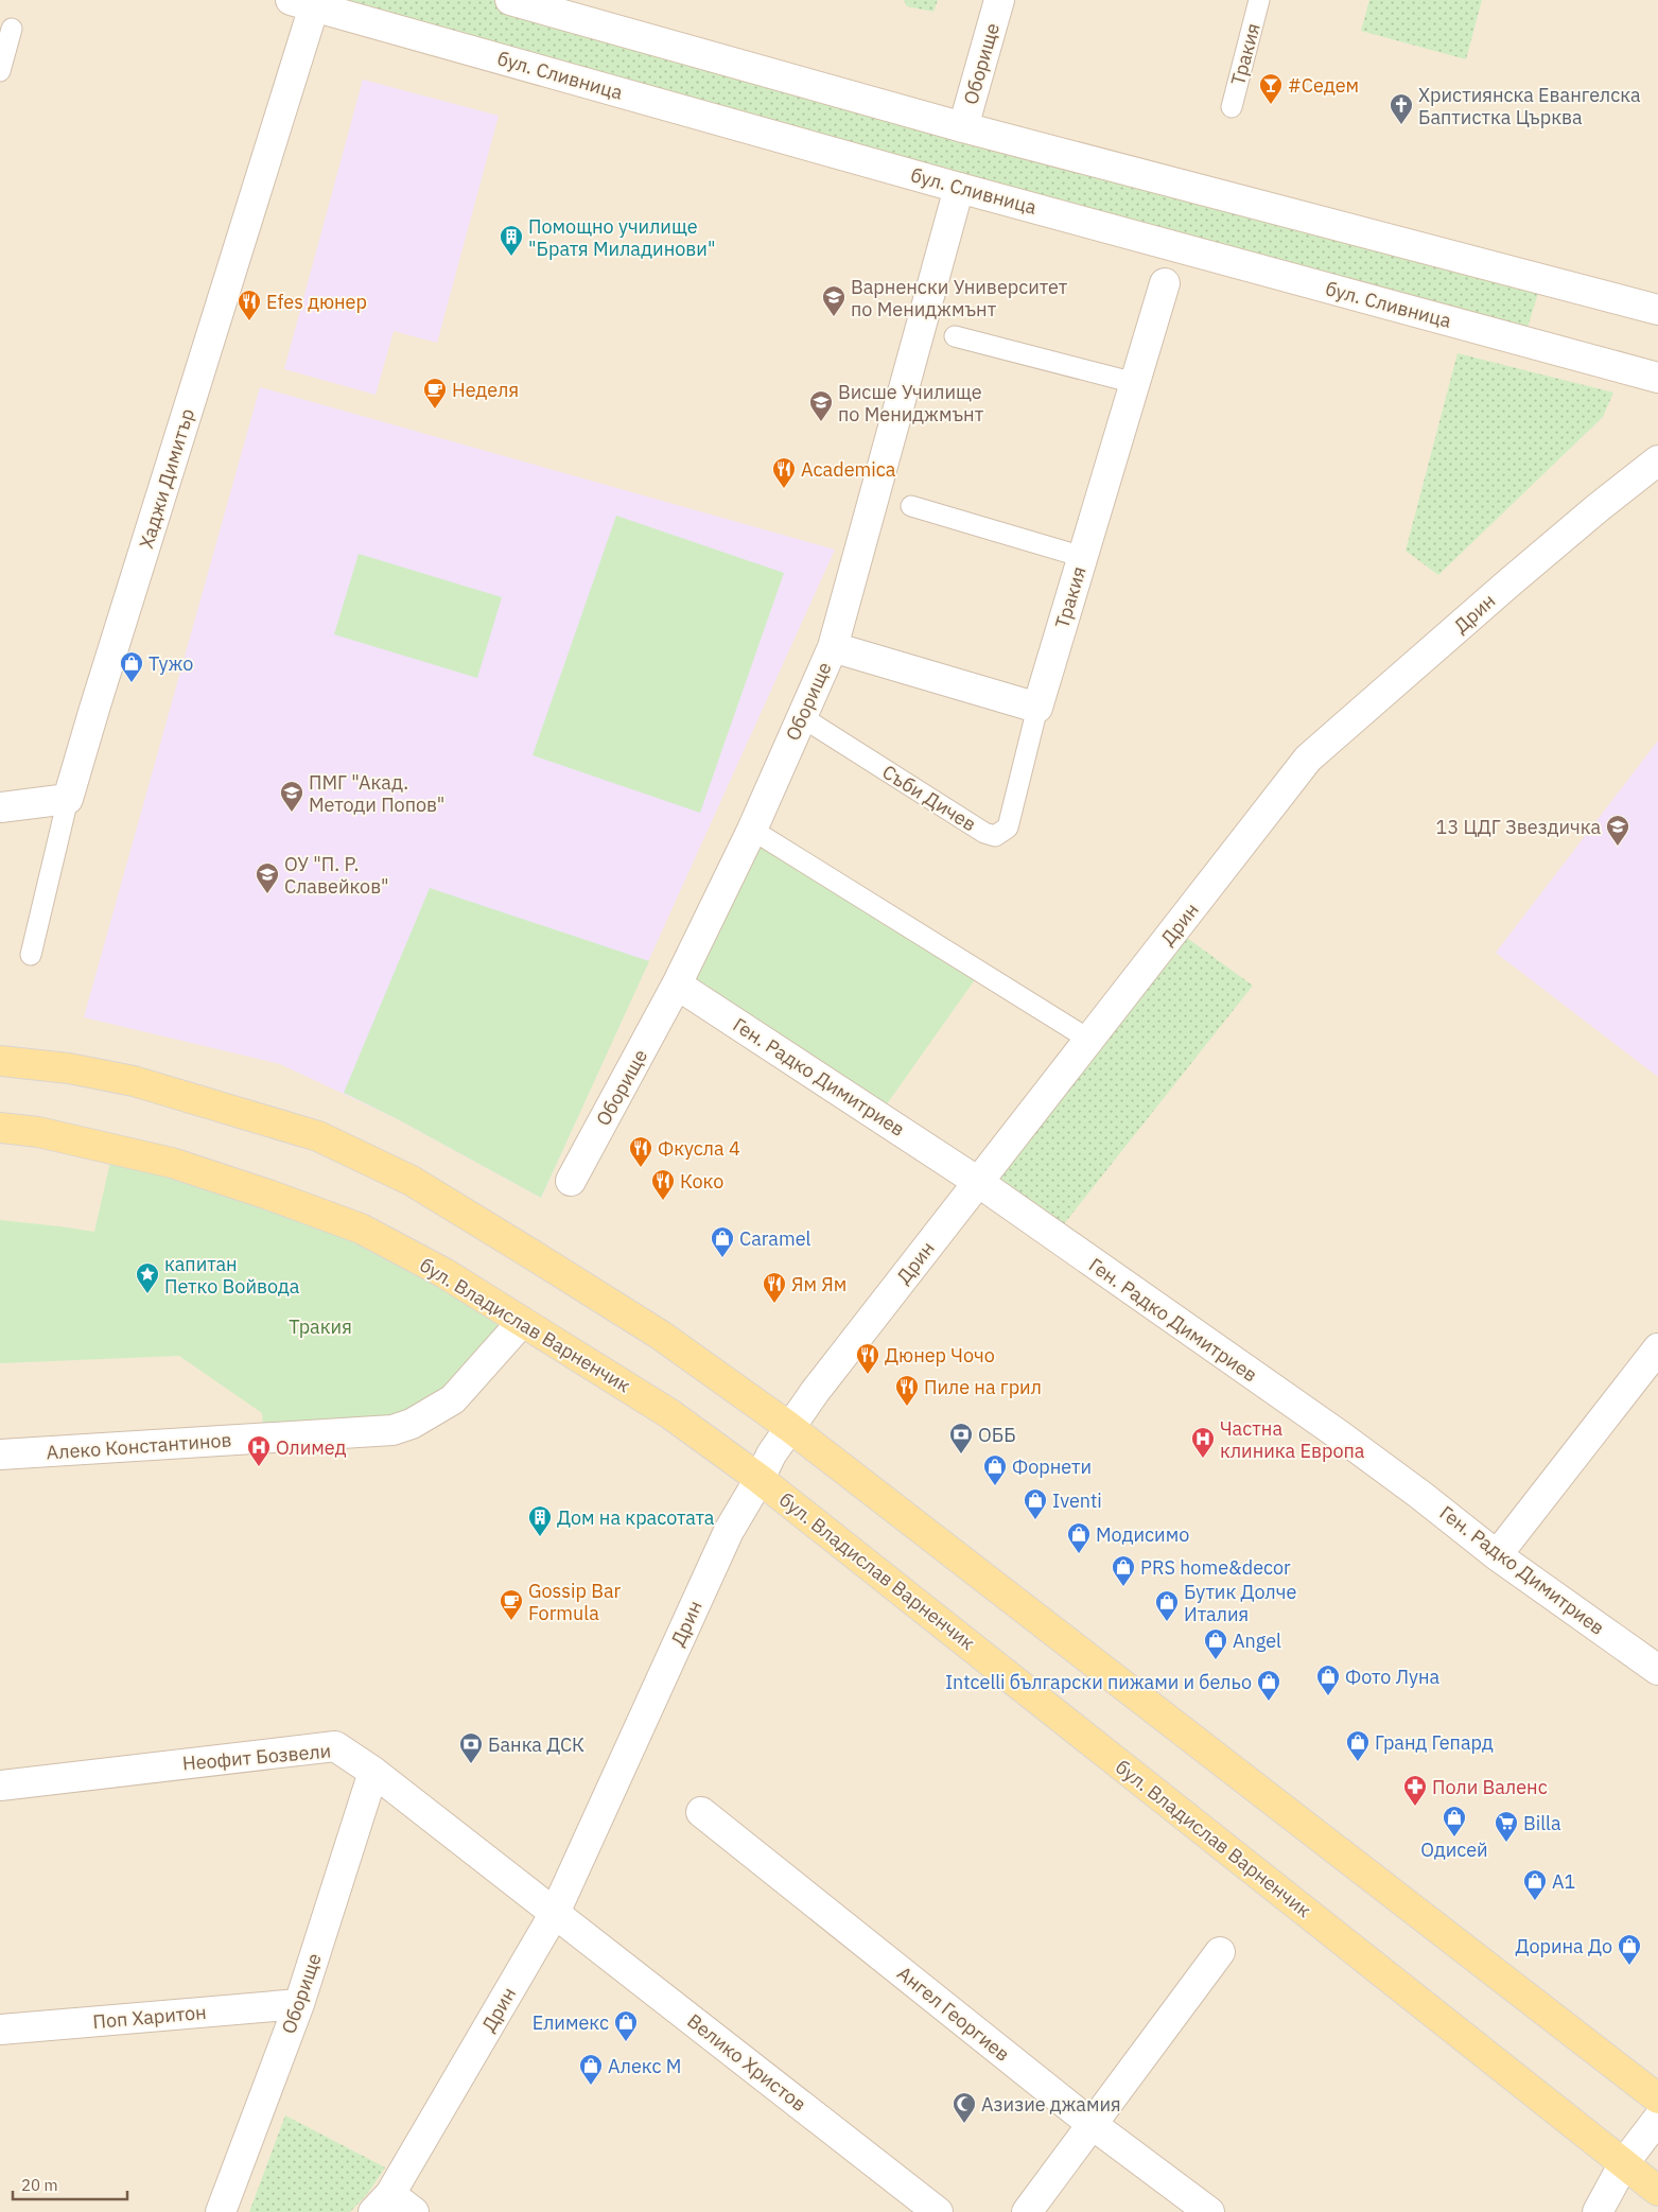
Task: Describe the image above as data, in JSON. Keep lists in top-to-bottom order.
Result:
{
  "streets": {
    "main road": ["бул. Владислав Варненчик"],
    "street": [
      "Тракия",
      "Оборище",
      "бул. Сливница",
      "Хаджи Димитър",
      "Дрин",
      "Ген. Радко Димитриев",
      "Алеко Константинов",
      "Неофит Бозвели",
      "Ангел Георгиев",
      "Поп Харитон",
      "Велико Христов"
    ],
    "lane": ["Съби Дичев"]
  },
  "crossings": [
    ["Тракия", "Съби Дичев"],
    ["Оборище", "бул. Сливница"],
    ["Оборище", "Съби Дичев"],
    ["Оборище", "Ген. Радко Димитриев"],
    ["Оборище", "Неофит Бозвели"],
    ["Оборище", "Поп Харитон"],
    ["бул. Сливница", "Хаджи Димитър"],
    ["Дрин", "Ген. Радко Димитриев"],
    ["Дрин", "бул. Владислав Варненчик"],
    ["Дрин", "Неофит Бозвели"],
    ["Дрин", "Велико Христов"],
    ["бул. Владислав Варненчик", "Алеко Константинов"],
    ["Неофит Бозвели", "Велико Христов"]
  ],
  "parks": ["Тракия"],
  "places": {
    "bar": ["#Седем"],
    "church": ["Християнска Евангелска Баптистка Църква"],
    "building": ["Помощно училище \"Братя Миладинови\"", "Дом на красотата"],
    "school or university": [
      "Варненски Университет по Мениджмънт",
      "Висше Училище по Мениджмънт",
      "ПМГ \"Акад. Методи Попов\"",
      "13 ЦДГ Звездичка",
      "ОУ \"П. Р. Славейков\""
    ],
    "restaurant": [
      "Efes дюнер",
      "Academica",
      "Фкусла 4",
      "Коко",
      "Ям Ям",
      "Дюнер Чочо",
      "Пиле на грил"
    ],
    "cafe": ["Неделя", "Gossip Bar Formula"],
    "shop": [
      "Тужо",
      "Caramel",
      "Форнети",
      "Iventi",
      "Модисимо",
      "PRS home&decor",
      "Бутик Долче Италия",
      "Angel",
      "Фото Луна",
      "Intcelli български пижами и бельо",
      "Гранд Гепард",
      "Одисей",
      "A1",
      "Дорина До",
      "Елимекс",
      "Алекс М"
    ],
    "place": ["капитан Петко Войвода"],
    "bank": ["ОББ", "Банка ДСК"],
    "hospital": ["Частна клиника Европа", "Олимед"],
    "pharmacy": ["Поли Валенс"],
    "supermarket": ["Billa"],
    "mosque": ["Азизие джамия"]
  },
  "scale_bar": "20 m"
}
